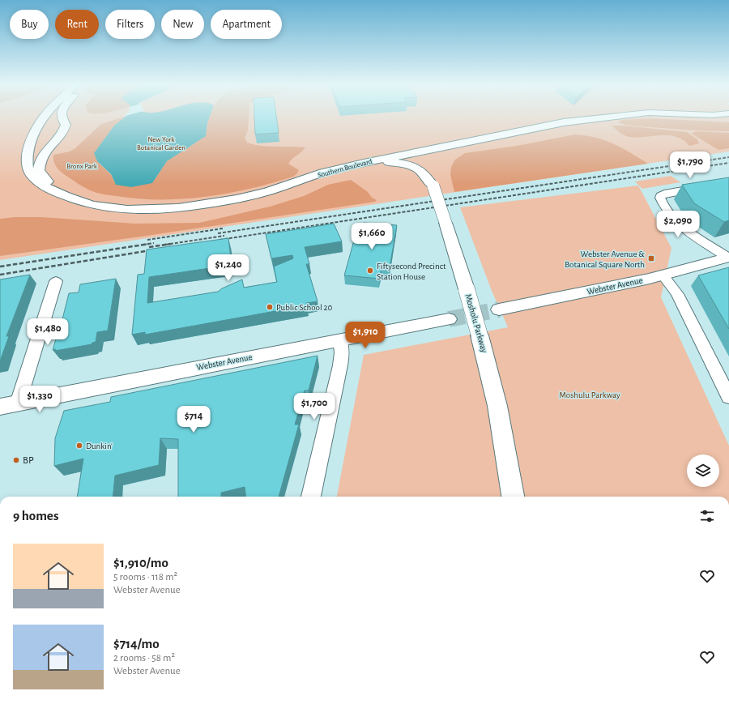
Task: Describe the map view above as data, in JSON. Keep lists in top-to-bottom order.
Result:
{
  "streets": {
    "main road": ["Southern Boulevard", "Webster Avenue", "Mosholu Parkway"]
  },
  "crossings": [
    ["Southern Boulevard", "Mosholu Parkway"]
  ],
  "parks": ["New York Botanical Garden", "Bronx Park", "Moshulu Parkway"],
  "places": {
    "transit": ["Webster Avenue & Botanical Square North"],
    "other": [
      "Fiftysecond Precinct Station House",
      "Public School 20",
      "Dunkin'",
      "BP"
    ]
  },
  "page": {
    "chip": [
      "Buy",
      "Rent",
      "Filters",
      "New",
      "Apartment"
    ],
    "price": [
      "$1,790",
      "$2,090",
      "$1,660",
      "$1,240",
      "$1,480",
      "$1,910",
      "$1,330",
      "$1,700",
      "$714"
    ],
    "heading": "9 homes",
    "list": [
      {
        "name": "$1,910/mo",
        "note": "5 rooms · 118 m² · Webster Avenue"
      },
      {
        "name": "$714/mo",
        "note": "2 rooms · 58 m² · Webster Avenue"
      }
    ]
  }
}
